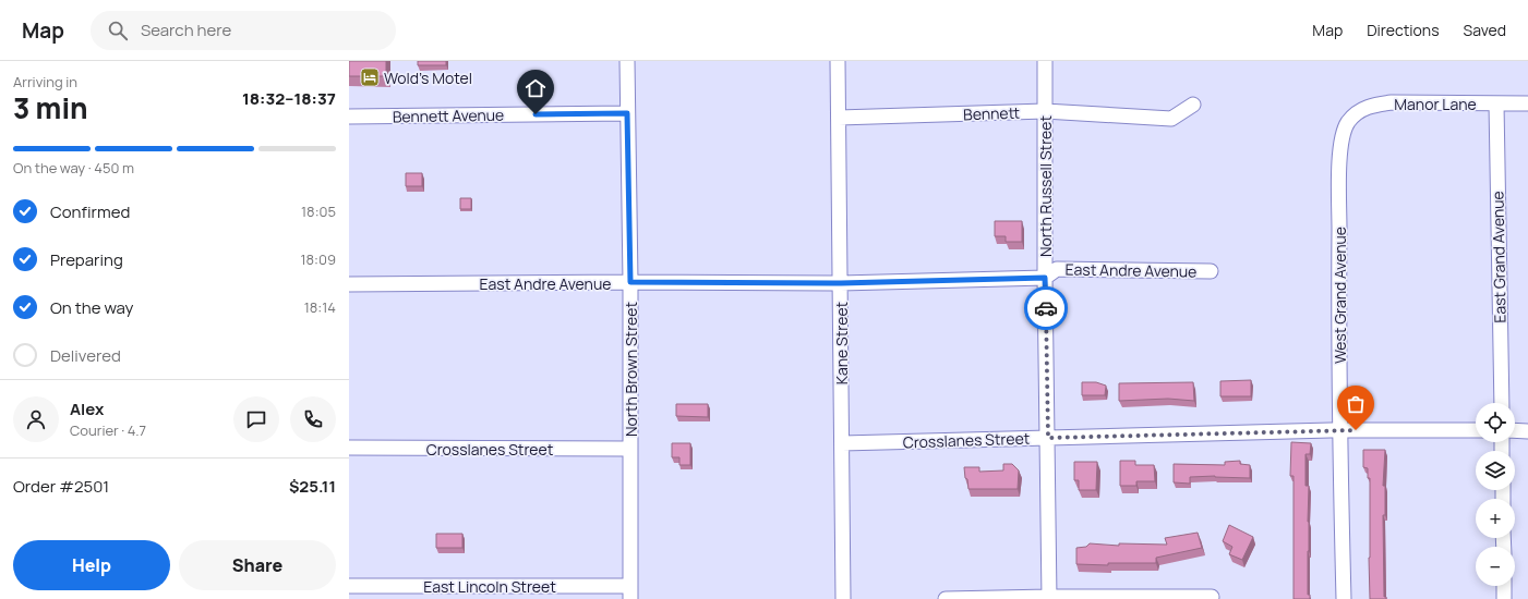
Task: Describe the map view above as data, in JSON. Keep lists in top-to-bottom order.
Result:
{
  "streets": {
    "street": [
      "Manor Lane",
      "Bennett",
      "Bennett Avenue",
      "North Russell Street",
      "East Grand Avenue",
      "East Andre Avenue",
      "West Grand Avenue",
      "Kane Street",
      "North Brown Street",
      "Crosslanes Street",
      "East Lincoln Street"
    ]
  },
  "crossings": [
    ["Manor Lane", "East Grand Avenue"],
    ["Manor Lane", "West Grand Avenue"],
    ["Bennett", "North Russell Street"],
    ["Bennett", "Kane Street"],
    ["Bennett Avenue", "North Brown Street"],
    ["North Russell Street", "East Andre Avenue"],
    ["North Russell Street", "Crosslanes Street"],
    ["East Andre Avenue", "Kane Street"],
    ["East Andre Avenue", "North Brown Street"],
    ["West Grand Avenue", "Crosslanes Street"],
    ["Kane Street", "Crosslanes Street"],
    ["North Brown Street", "Crosslanes Street"],
    ["North Brown Street", "East Lincoln Street"]
  ],
  "places": {
    "hotel": ["Wold's Motel"]
  },
  "page": {
    "header": "Map",
    "search": "Search here",
    "nav": ["Map", "Directions", "Saved"],
    "heading": ["3 min", "Arriving in", "18:32–18:37"],
    "panel": [
      "Alex",
      "Courier · 4.7",
      "Order #2501",
      "$25.11"
    ],
    "bar": "On the way · 450 m",
    "list": [
      ["Confirmed", "18:05"],
      ["Preparing", "18:09"],
      ["On the way", "18:14"],
      "Delivered"
    ],
    "map_buttons": ["+", "−"],
    "buttons": ["Help", "Share"]
  }
}
